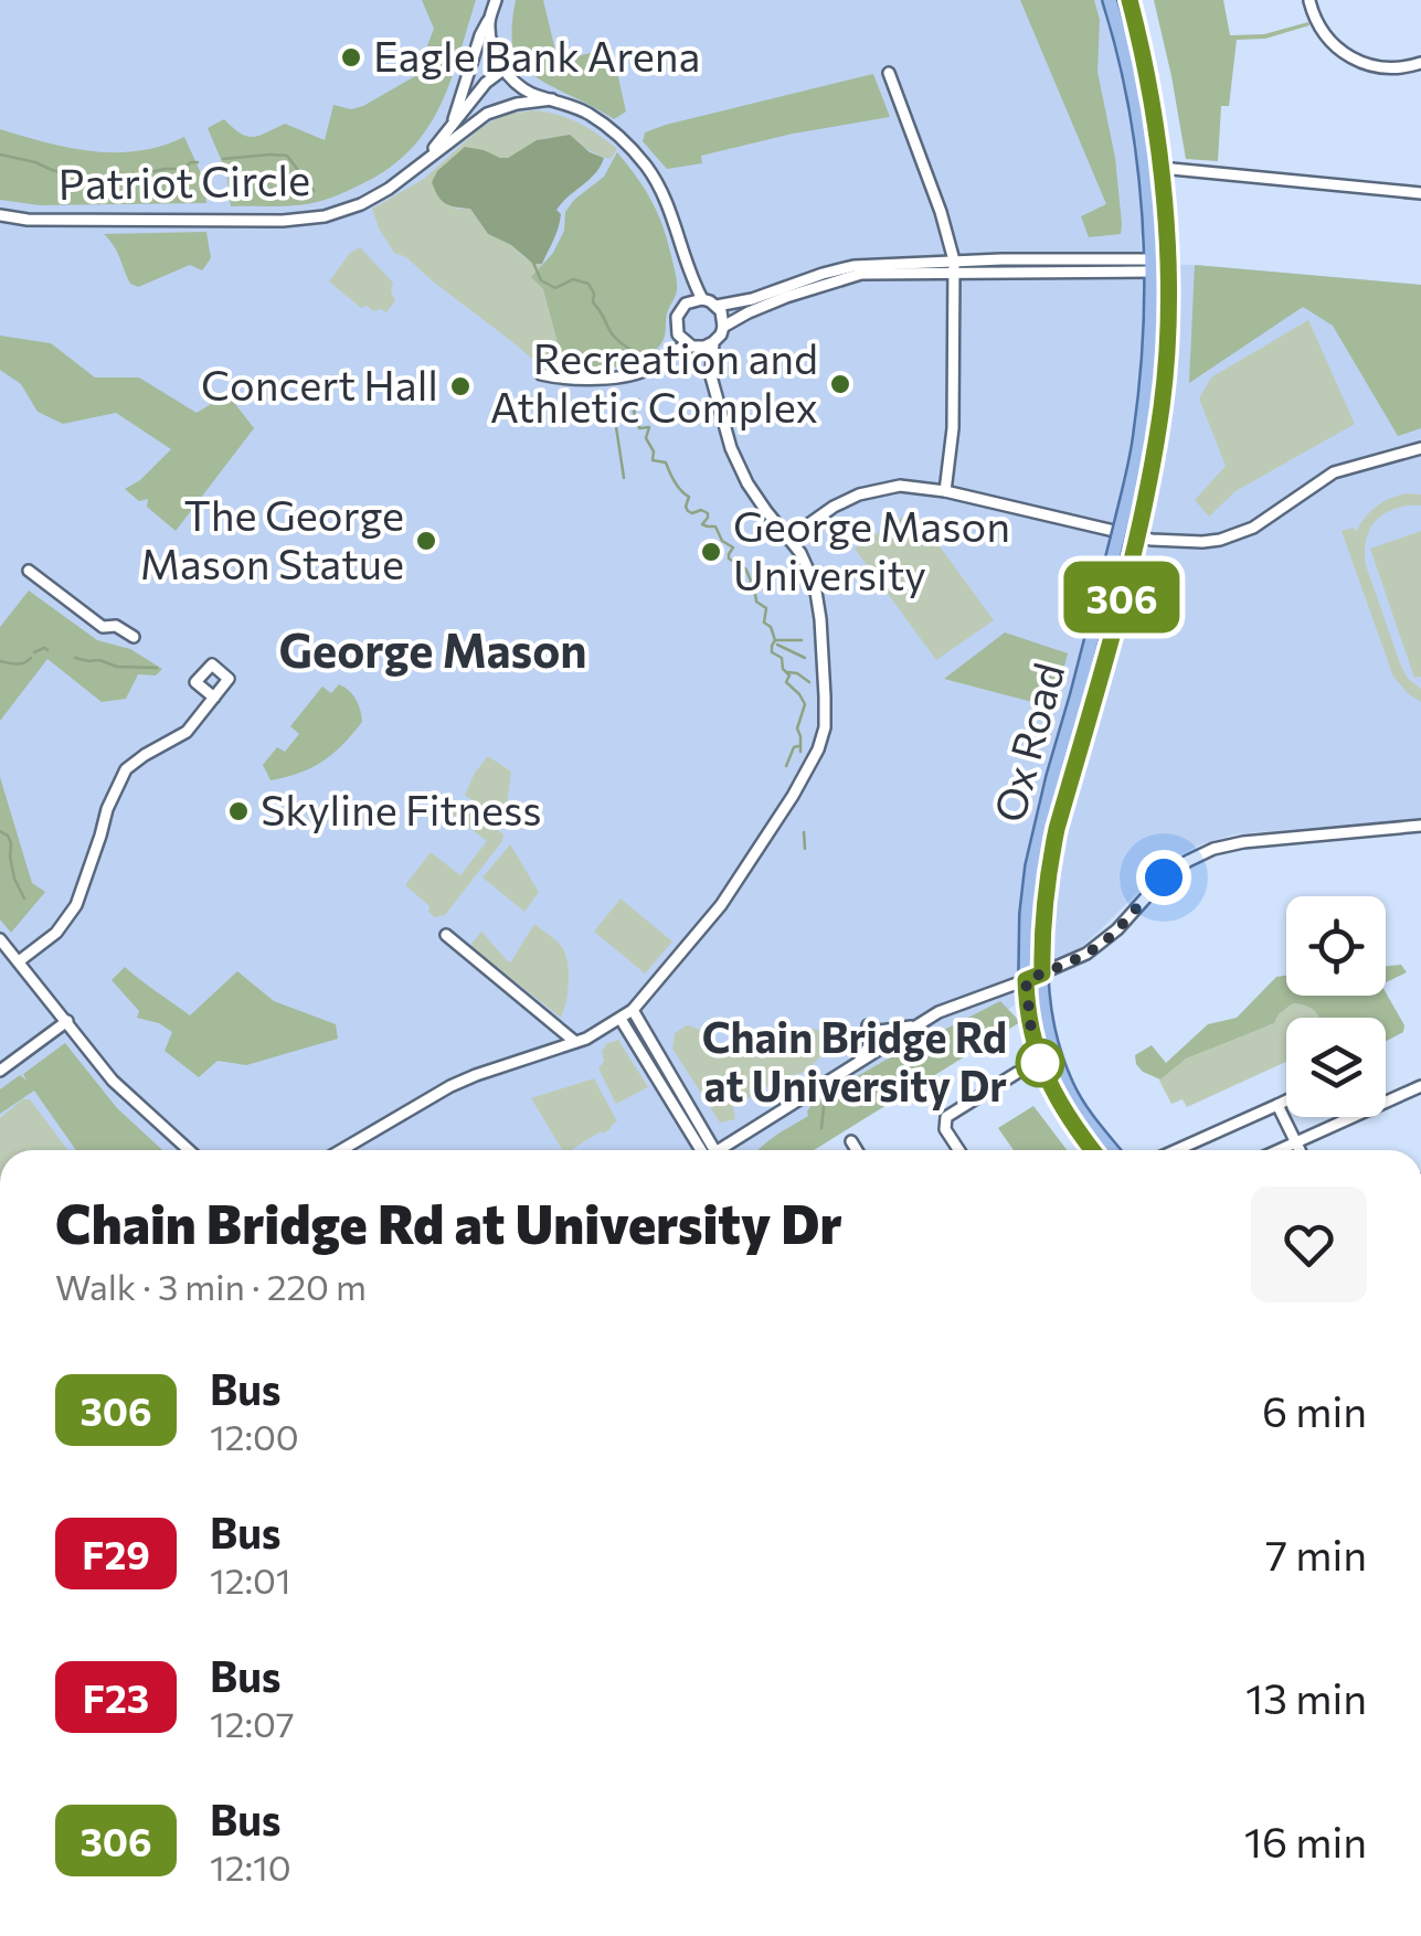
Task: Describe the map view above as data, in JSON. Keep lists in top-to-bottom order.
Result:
{
  "streets": {
    "main road": ["Ox Road"],
    "street": ["Patriot Circle"]
  },
  "districts": ["George Mason"],
  "places": [
    "Eagle Bank Arena",
    "Recreation and Athletic Complex",
    "Concert Hall",
    "The George Mason Statue",
    "George Mason University",
    "Skyline Fitness",
    "Chain Bridge Rd at University Dr"
  ],
  "lines": ["bus line 306"],
  "page": {
    "on_map": "306",
    "heading": ["Chain Bridge Rd at University Dr", "Walk · 3 min · 220 m"],
    "list": [
      {
        "mark": "306",
        "name": "Bus",
        "note": "12:00",
        "value": "6 min"
      },
      {
        "mark": "F29",
        "name": "Bus",
        "note": "12:01",
        "value": "7 min"
      },
      {
        "mark": "F23",
        "name": "Bus",
        "note": "12:07",
        "value": "13 min"
      },
      {
        "mark": "306",
        "name": "Bus",
        "note": "12:10",
        "value": "16 min"
      }
    ]
  }
}
